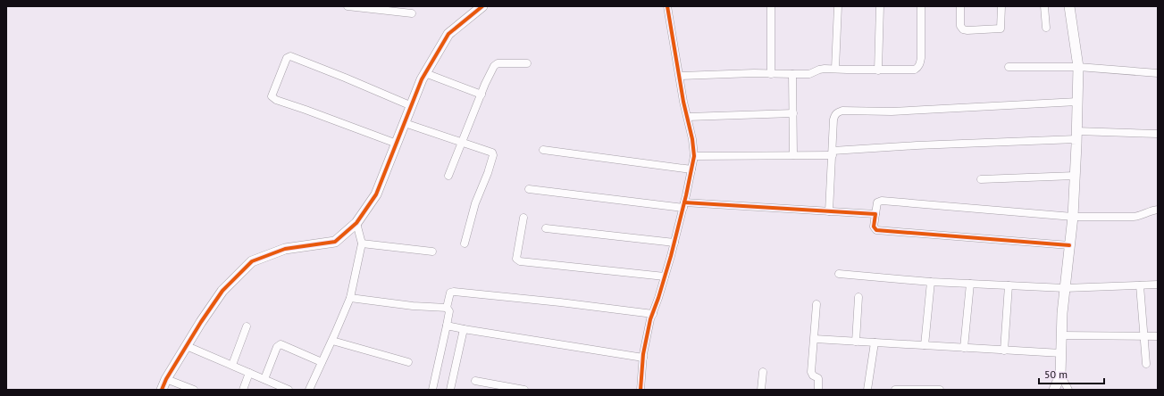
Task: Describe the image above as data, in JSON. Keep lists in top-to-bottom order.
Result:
{
  "scale_bar": "50 m"
}
